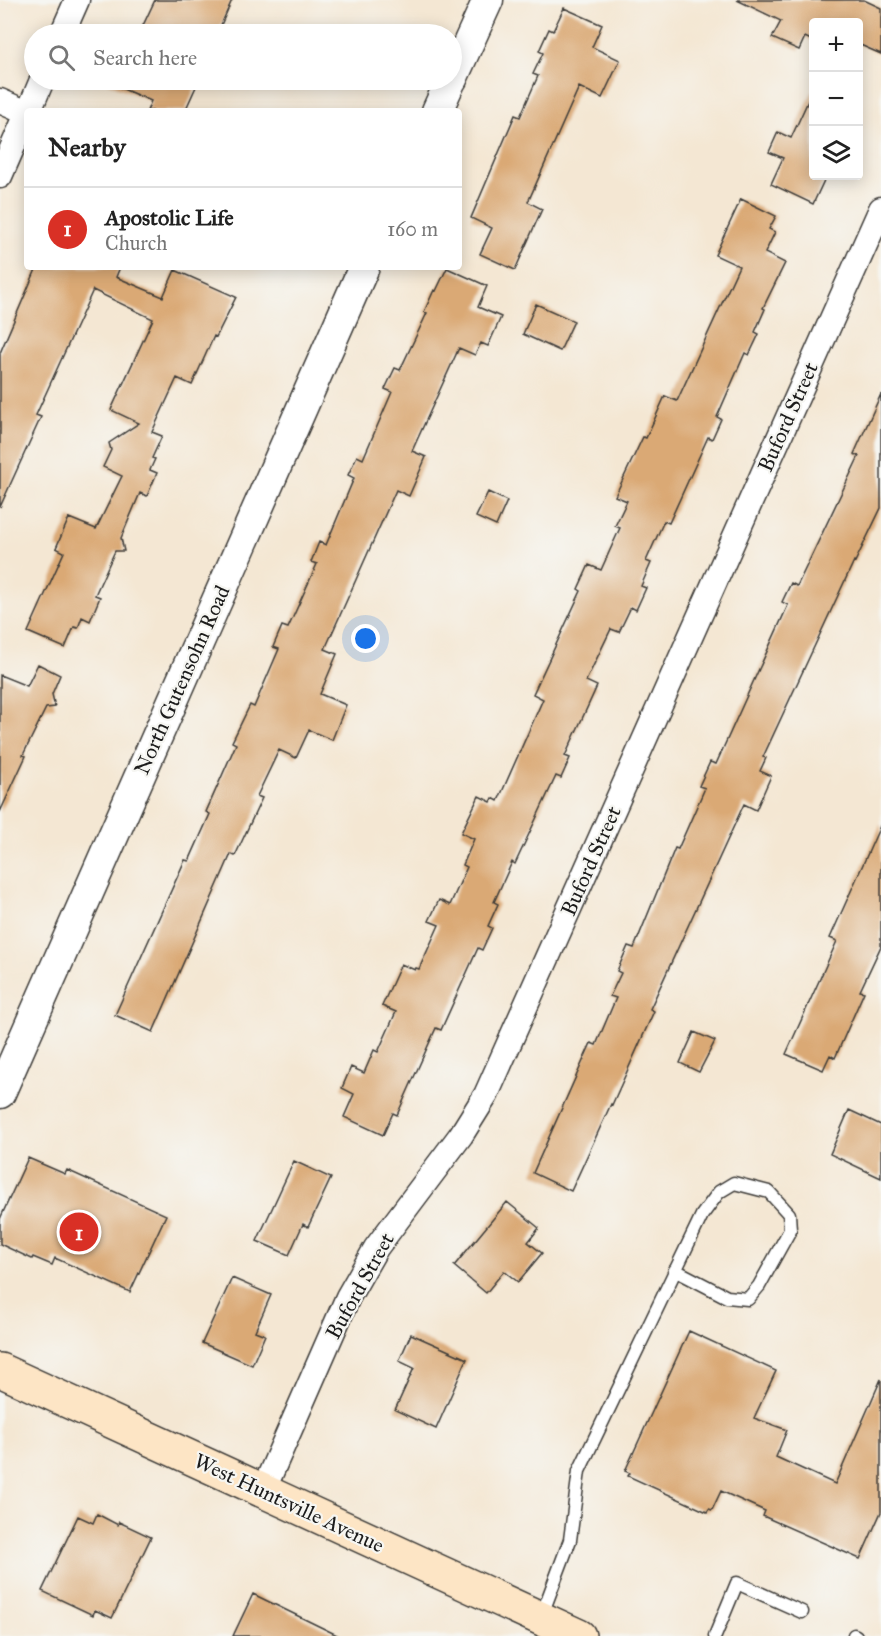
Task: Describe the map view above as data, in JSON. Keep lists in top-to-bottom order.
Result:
{
  "streets": {
    "main road": ["West Huntsville Avenue"],
    "street": ["Buford Street", "North Gutensohn Road"]
  },
  "crossings": [
    ["Buford Street", "West Huntsville Avenue"]
  ],
  "page": {
    "map_buttons": ["+", "−"],
    "search": "Search here",
    "heading": "Nearby",
    "list": [
      {
        "mark": "1",
        "name": "Apostolic Life",
        "note": "Church",
        "value": "160 m"
      }
    ],
    "pins": "1"
  }
}
